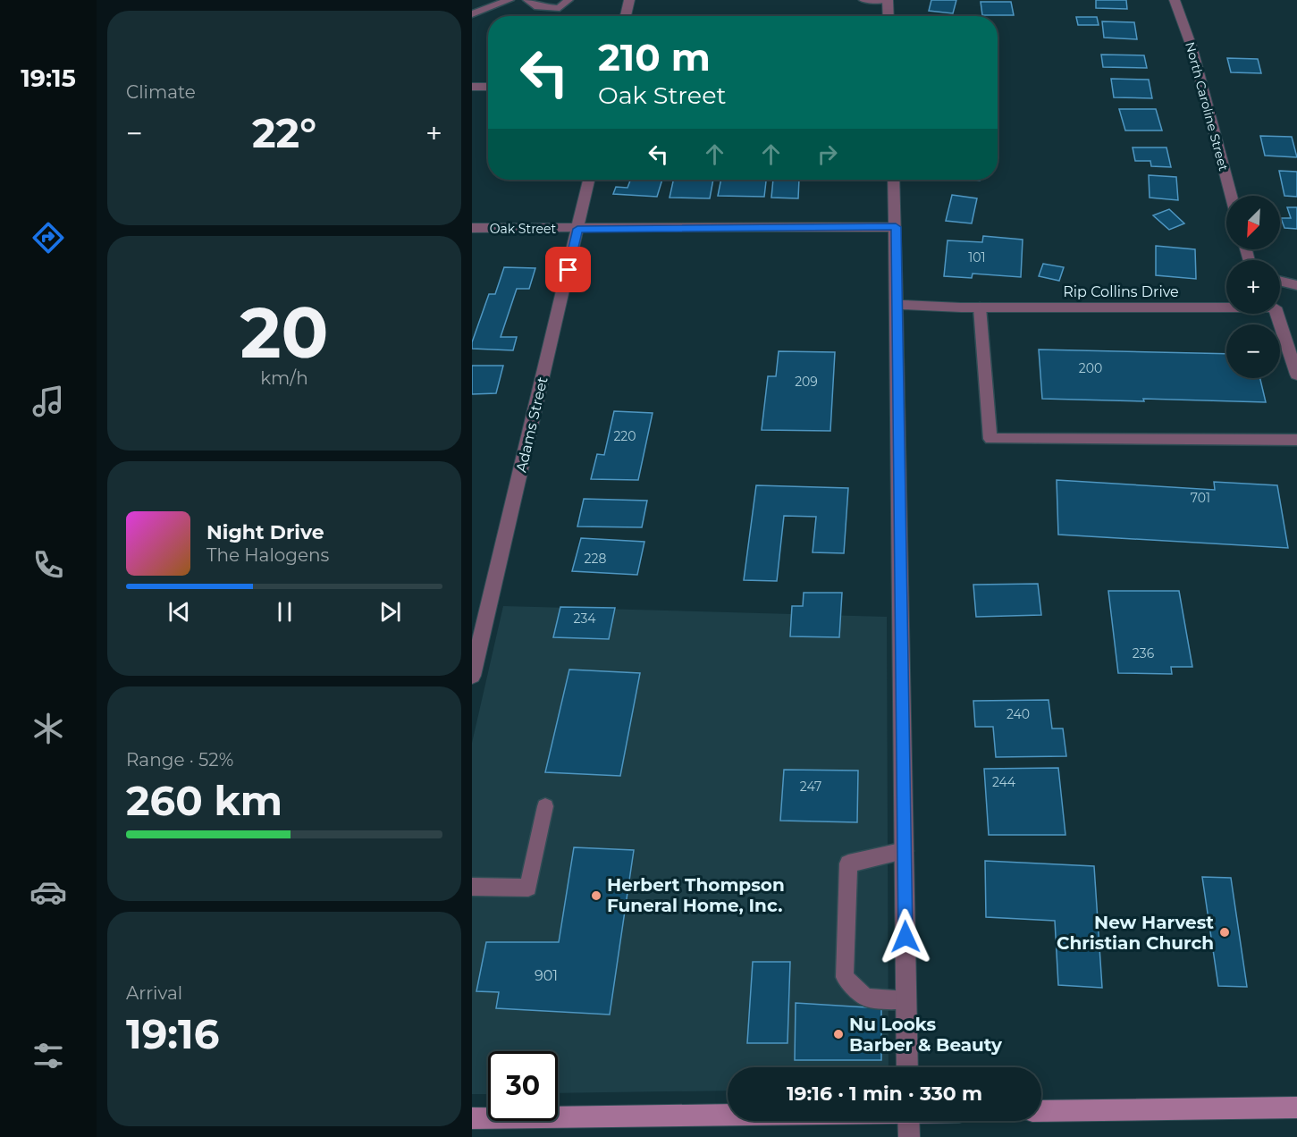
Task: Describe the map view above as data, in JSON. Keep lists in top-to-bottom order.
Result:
{
  "streets": {
    "street": [
      "North Caroline Street",
      "Oak Street",
      "Rip Collins Drive",
      "Adams Street"
    ]
  },
  "crossings": [
    ["Oak Street", "Adams Street"]
  ],
  "places": ["Herbert Thompson Funeral Home, Inc.", "New Harvest Christian Church", "Nu Looks Barber & Beauty"],
  "house_numbers": [
    "101",
    "200",
    "209",
    "220",
    "701",
    "228",
    "234",
    "236",
    "240",
    "244",
    "247",
    "901"
  ],
  "north": "bottom left",
  "page": {
    "tabs": "19:15",
    "tile": [
      "Climate",
      ["20", "km/h"],
      ["Range · 52%", "260 km"],
      ["Arrival", "19:16"]
    ],
    "turn": ["210 m", "Oak Street"],
    "heat": ["−", "22°", "+"],
    "map_buttons": ["+", "−"],
    "song": ["Night Drive", "The Halogens"],
    "limit": "30",
    "trip": "19:16 · 1 min · 330 m"
  }
}
